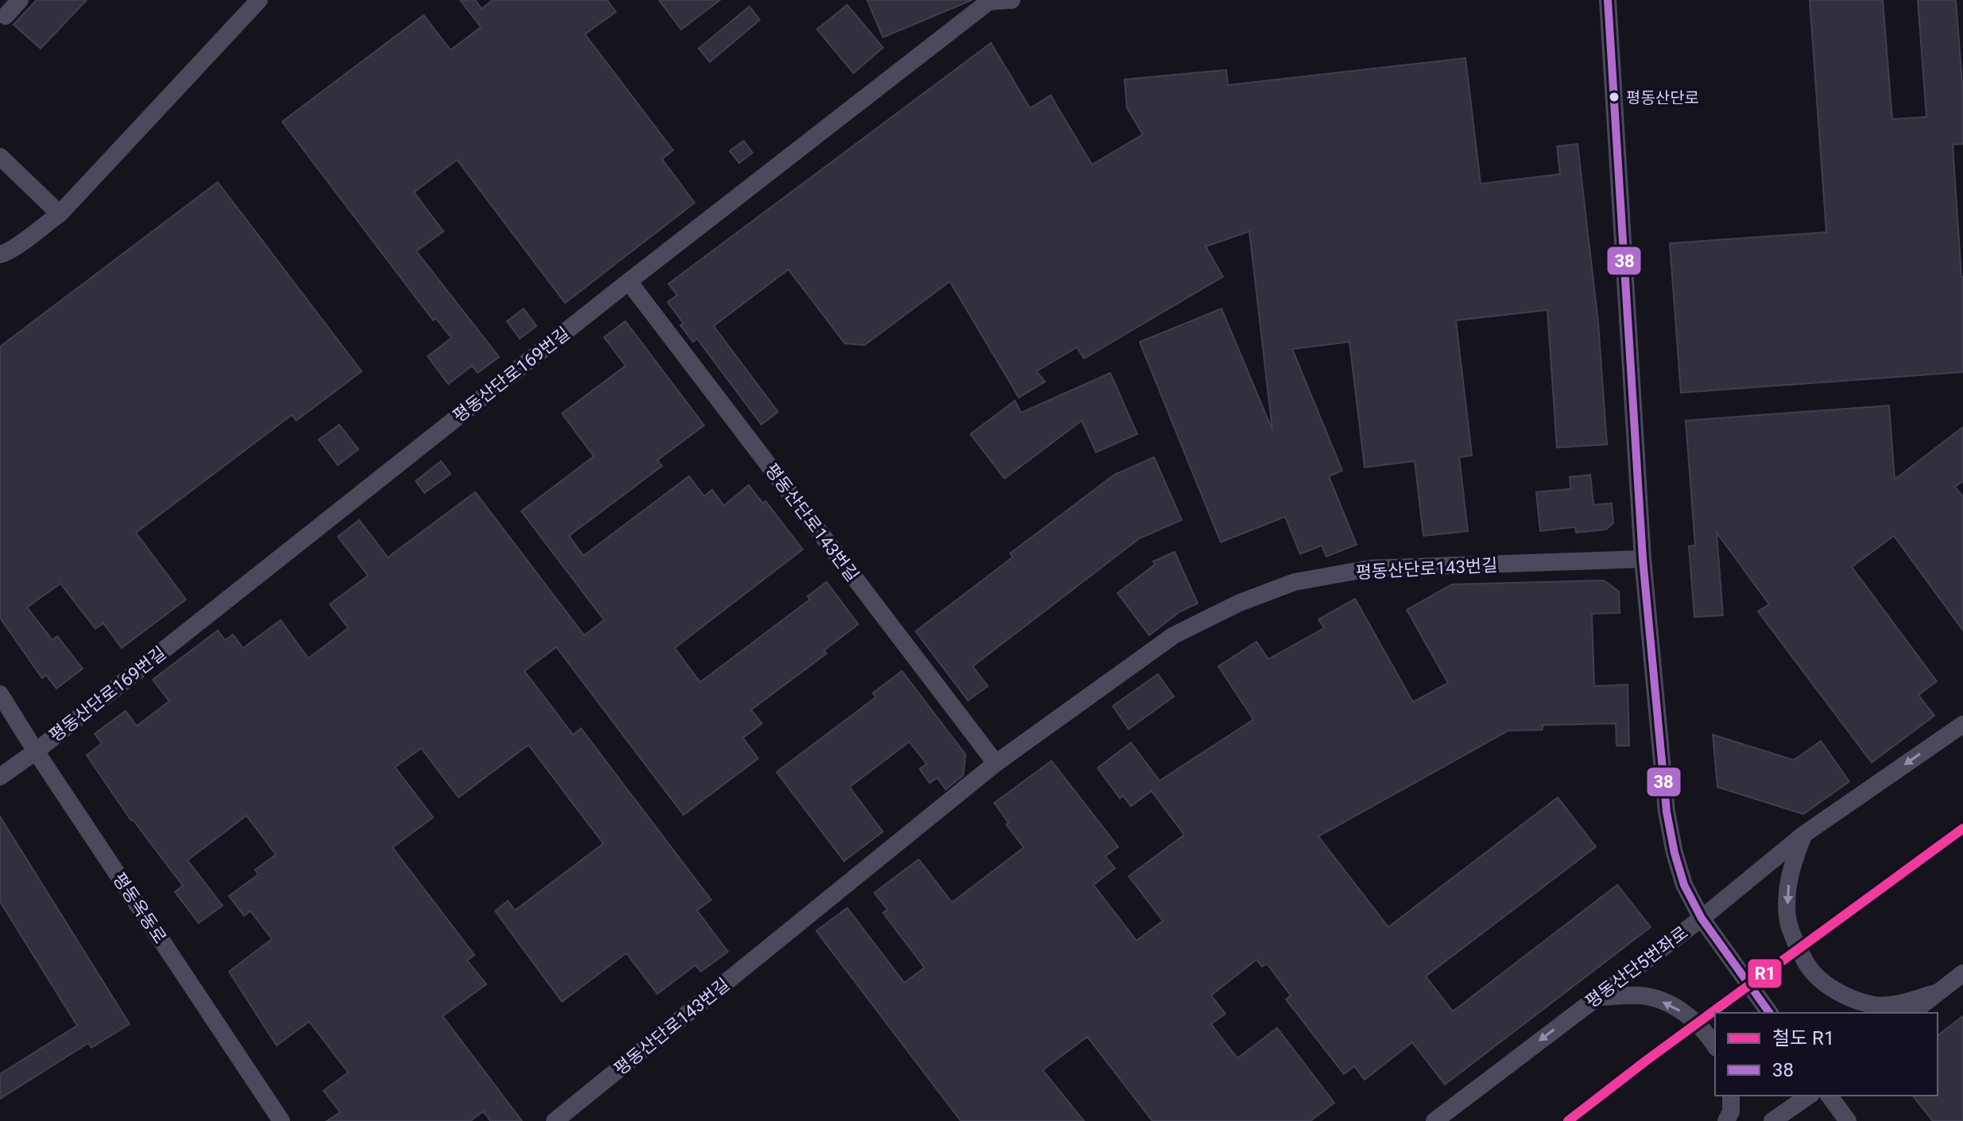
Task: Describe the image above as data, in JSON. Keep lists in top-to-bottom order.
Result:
{
  "streets": {
    "street": [
      "평동산단로169번길",
      "평동산단로143번길",
      "평동옥동로",
      "평동산단5번좌로"
    ]
  },
  "crossings": [
    ["평동산단로169번길", "평동산단로143번길"],
    ["평동산단로169번길", "평동옥동로"]
  ],
  "one_way": ["평동산단5번좌로"],
  "places": ["평동산단로"],
  "lines": ["transit line 38", "rail line R1"],
  "legend": ["철도 R1", "38"]
}
